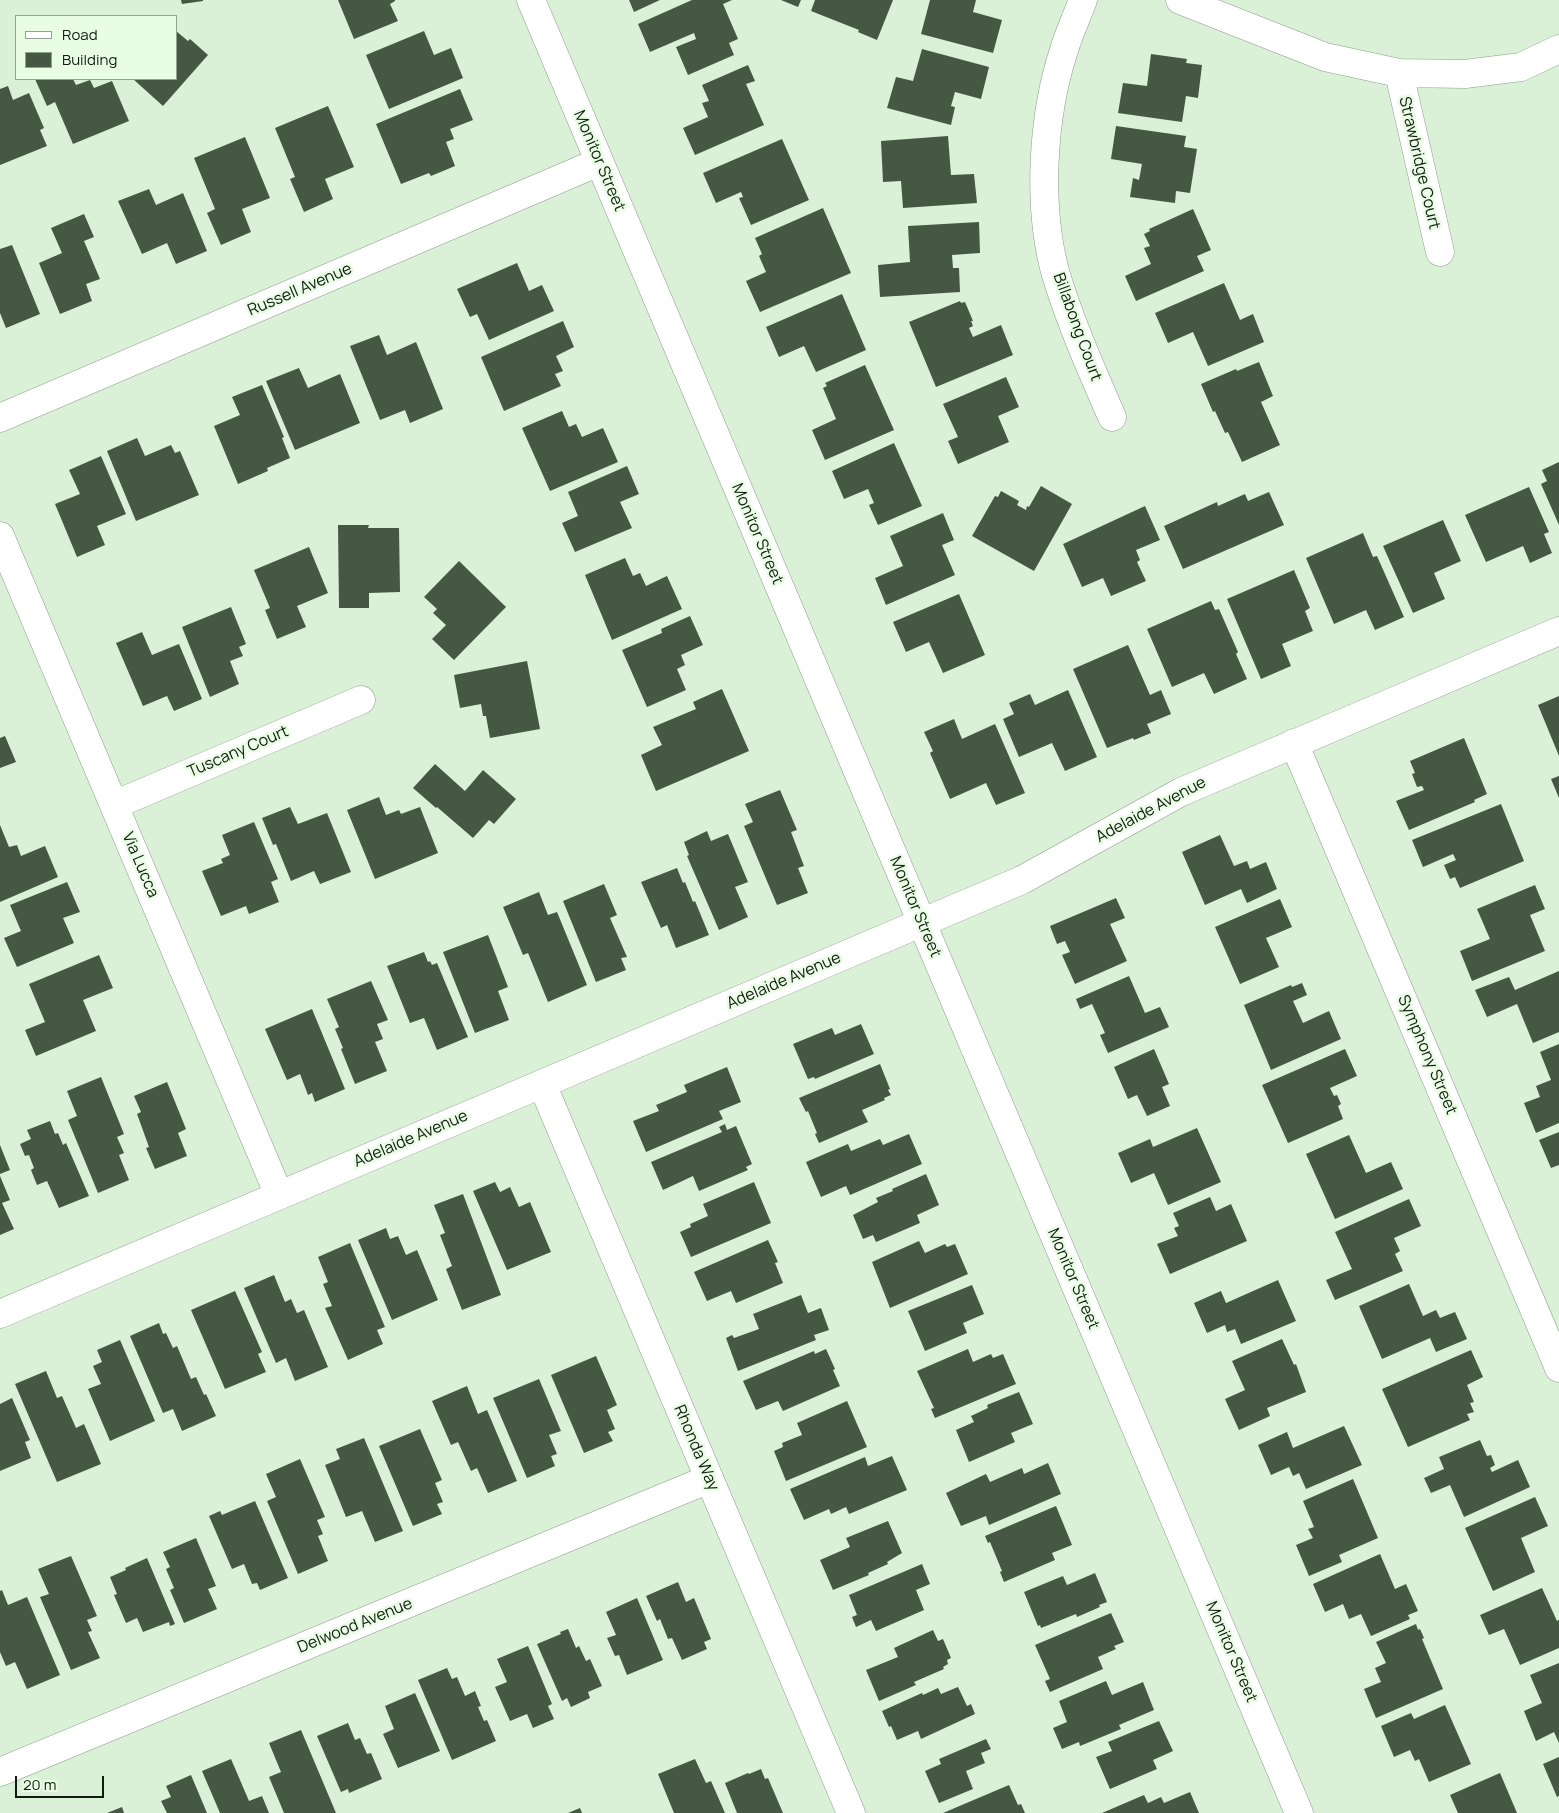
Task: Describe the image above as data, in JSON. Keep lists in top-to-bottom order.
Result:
{
  "streets": {
    "street": [
      "Monitor Street",
      "Strawbridge Court",
      "Russell Avenue",
      "Billabong Court",
      "Tuscany Court",
      "Adelaide Avenue",
      "Via Lucca",
      "Symphony Street",
      "Rhonda Way",
      "Delwood Avenue"
    ]
  },
  "crossings": [
    ["Monitor Street", "Russell Avenue"],
    ["Monitor Street", "Adelaide Avenue"],
    ["Tuscany Court", "Via Lucca"],
    ["Adelaide Avenue", "Via Lucca"],
    ["Adelaide Avenue", "Symphony Street"],
    ["Adelaide Avenue", "Rhonda Way"],
    ["Rhonda Way", "Delwood Avenue"]
  ],
  "legend": ["Road", "Building"],
  "scale_bar": "20 m"
}
